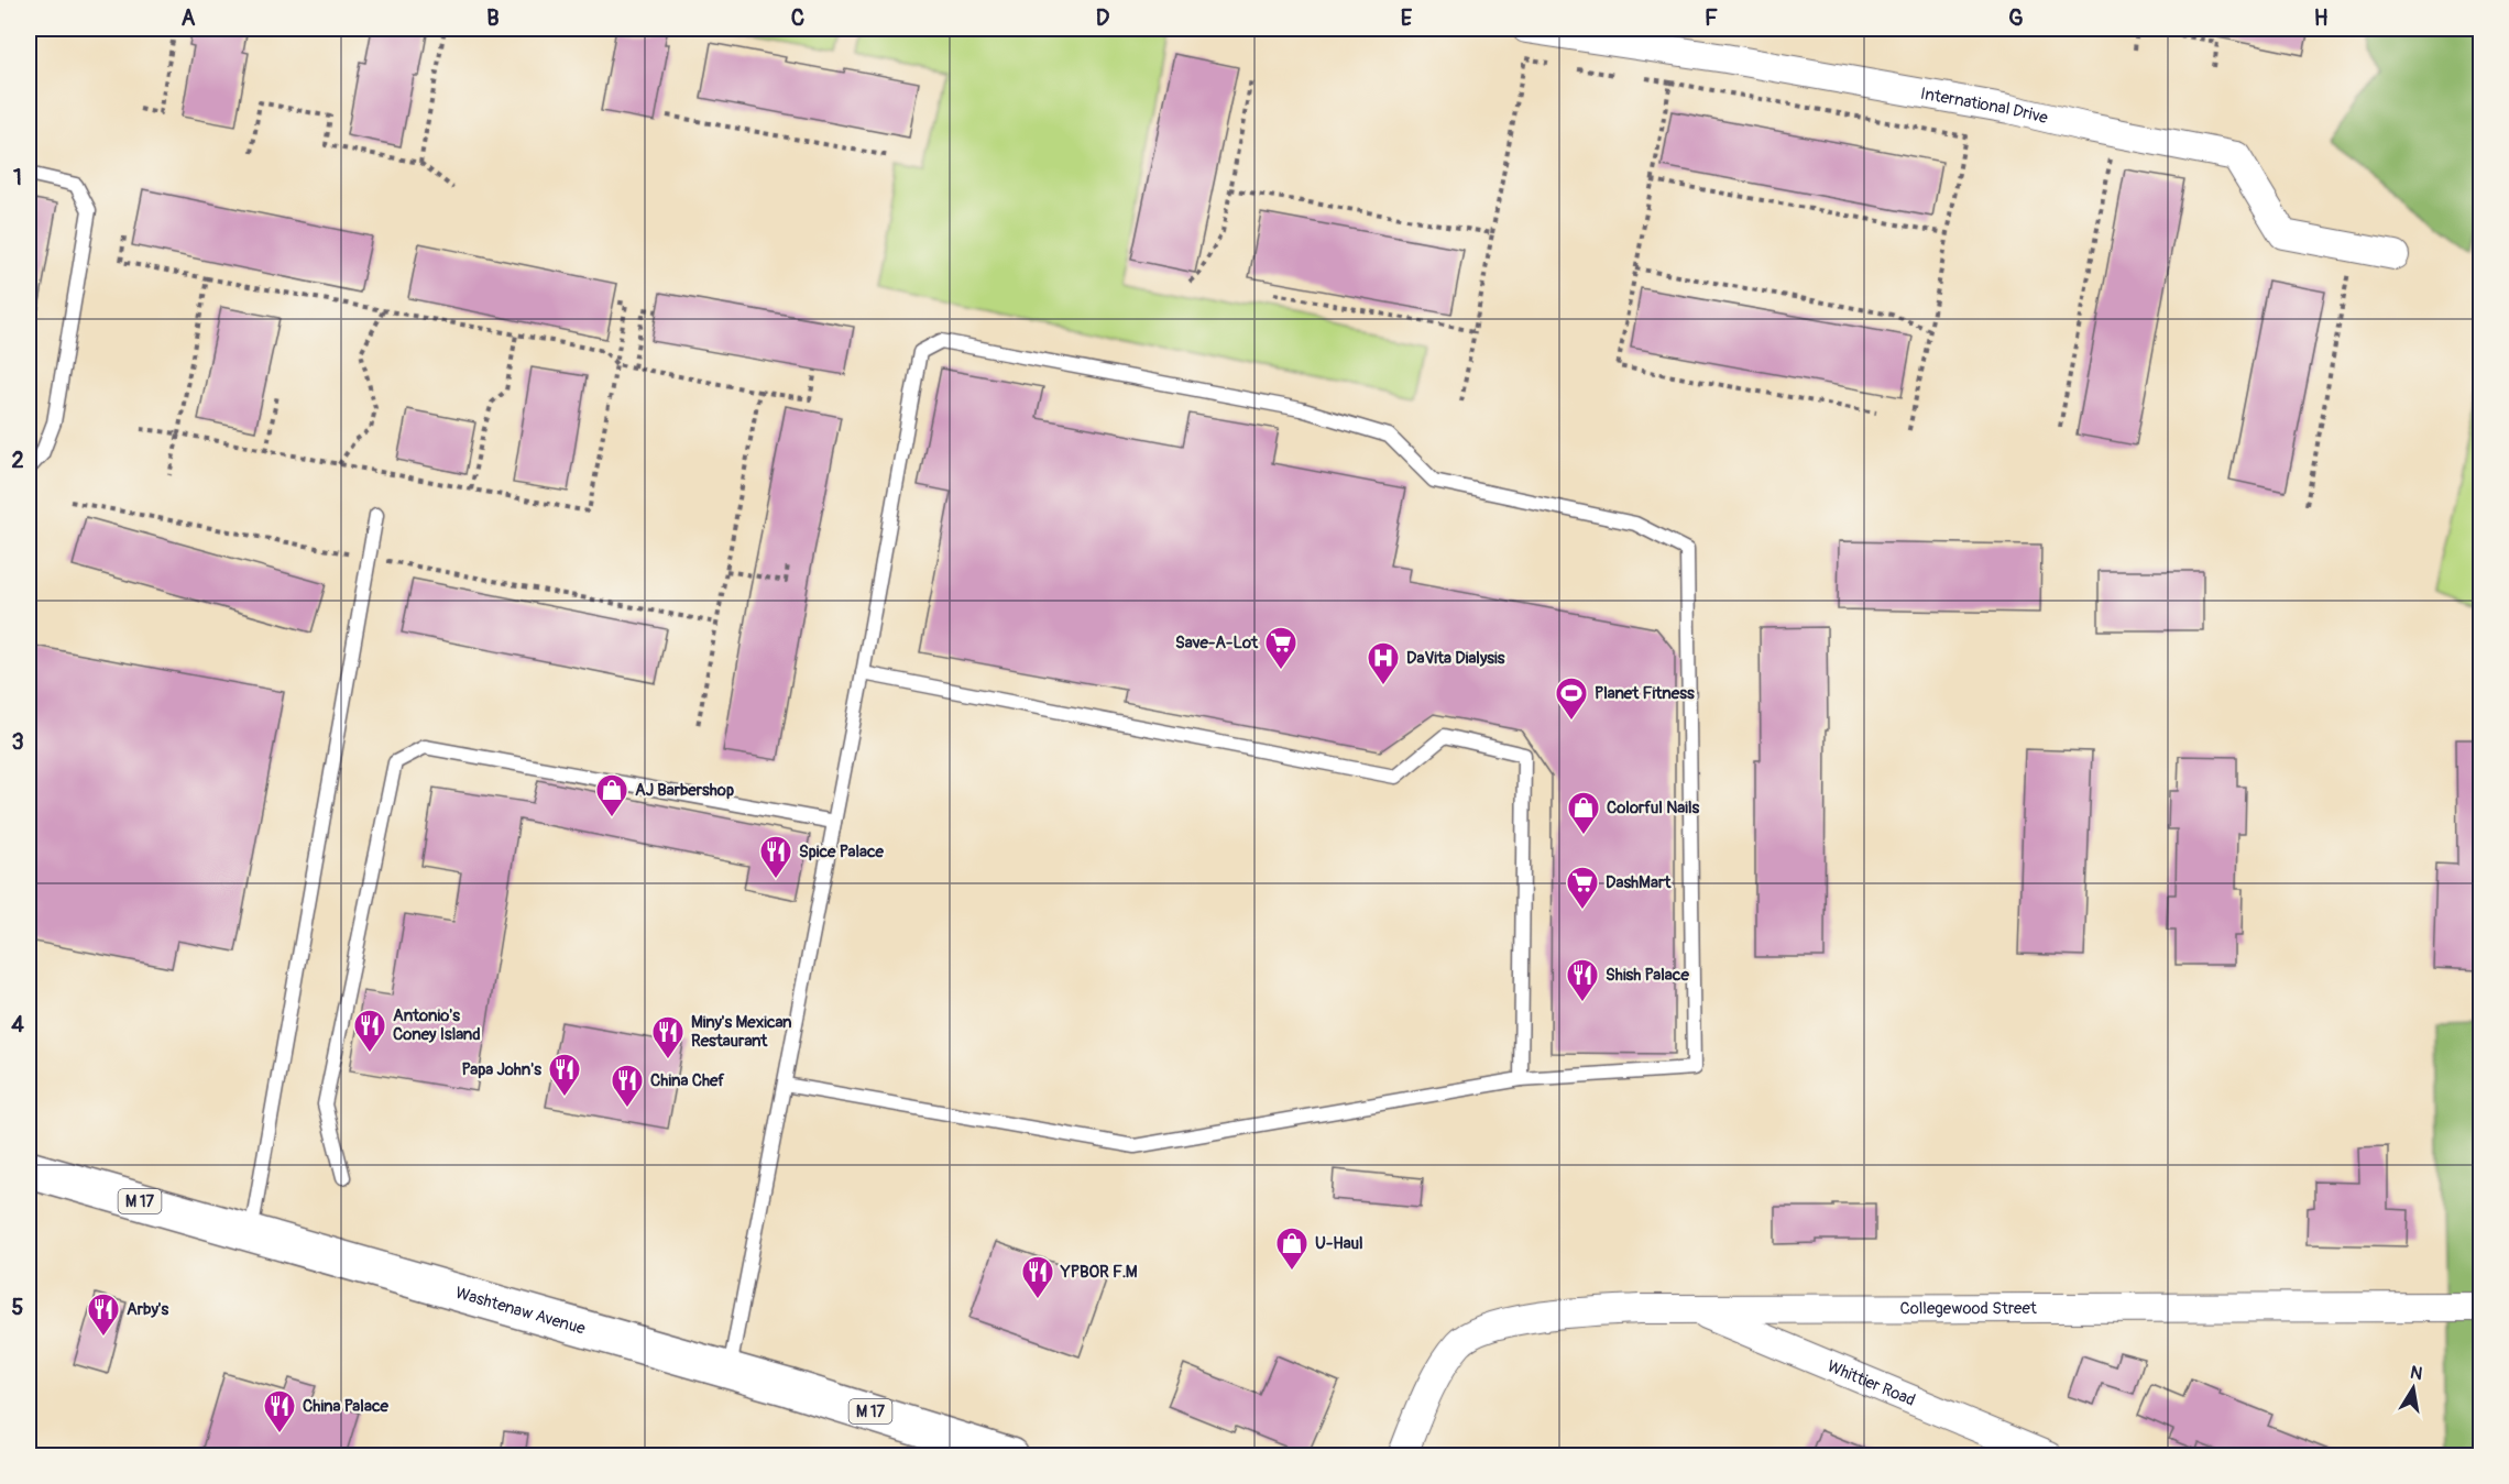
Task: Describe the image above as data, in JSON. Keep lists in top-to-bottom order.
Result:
{
  "streets": {
    "main road": ["M 17", "Washtenaw Avenue"],
    "street": ["International Drive", "Collegewood Street", "Whittier Road"]
  },
  "crossings": [
    ["Collegewood Street", "Whittier Road"]
  ],
  "places": {
    "supermarket": ["Save-A-Lot", "DashMart"],
    "hospital": ["DaVita Dialysis"],
    "sports": ["Planet Fitness"],
    "shop": ["AJ Barbershop", "Colorful Nails", "U-Haul"],
    "restaurant": [
      "Spice Palace",
      "Shish Palace",
      "Antonio's Coney Island",
      "Miny's Mexican Restaurant",
      "Papa John's",
      "China Chef",
      "YPBOR F.M",
      "Arby's",
      "China Palace"
    ]
  },
  "north": "top",
  "grid": {
    "columns": [
      "A",
      "B",
      "C",
      "D",
      "E",
      "F",
      "G",
      "H"
    ],
    "rows": [
      "1",
      "2",
      "3",
      "4",
      "5"
    ]
  }
}
